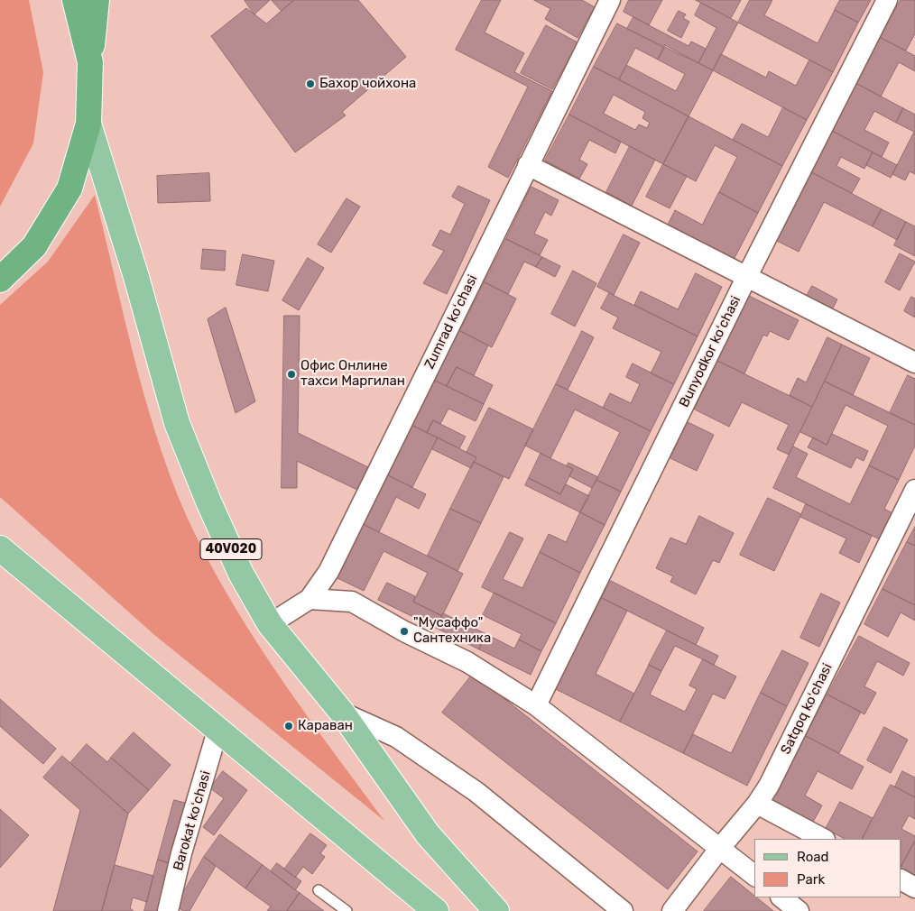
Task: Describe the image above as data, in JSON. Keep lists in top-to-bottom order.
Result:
{
  "streets": {
    "main road": ["40V020"],
    "street": [
      "Zumrad koʻchasi",
      "Bunyodkor koʻchasi",
      "Satqoq koʻchasi",
      "Barokat koʻchasi"
    ]
  },
  "crossings": [
    ["Zumrad koʻchasi", "40V020"]
  ],
  "places": [
    "Бахор чойхона",
    "Офис Онлине тахси Маргилан",
    "\"Мусаффо\" Сантехника",
    "Караван"
  ],
  "legend": ["Road", "Park"]
}
